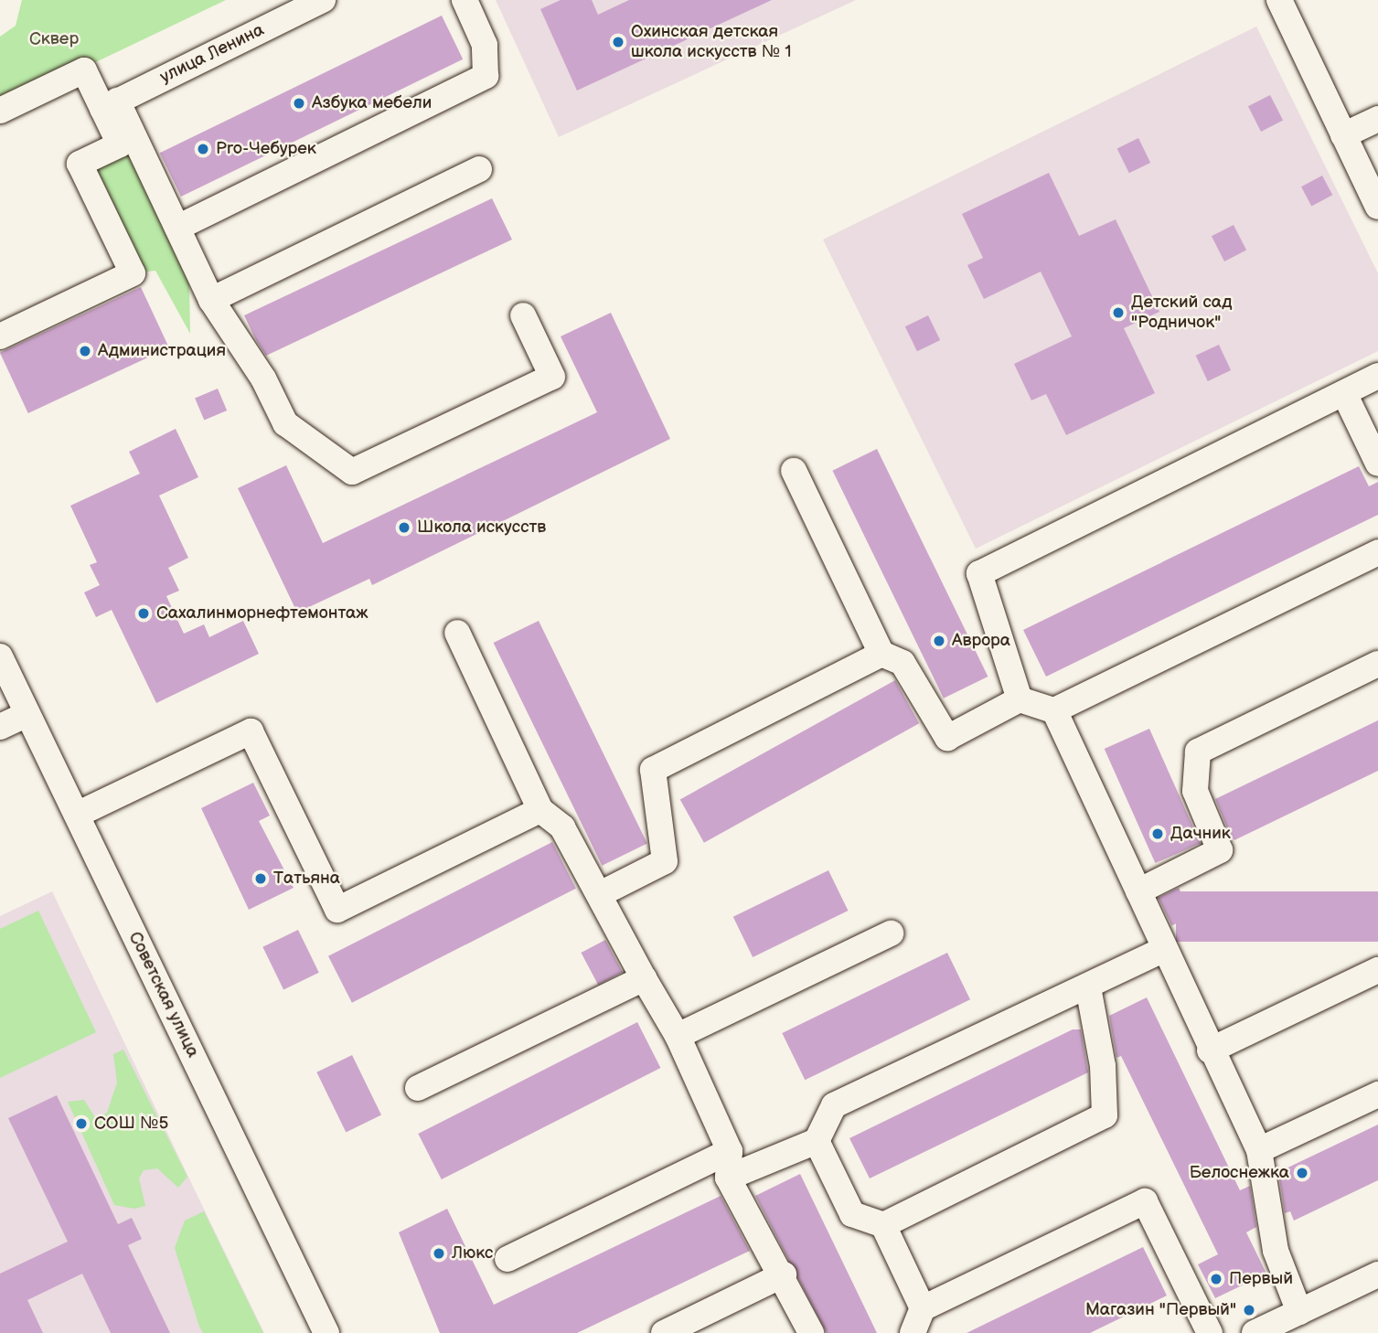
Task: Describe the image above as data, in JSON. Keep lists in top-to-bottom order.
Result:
{
  "streets": {
    "street": ["улица Ленина", "Советская улица"]
  },
  "parks": ["Сквер"],
  "places": [
    "Охинская детская школа искусств № 1",
    "Азбука мебели",
    "Pro-Чебурек",
    "Детский сад \"Родничок\"",
    "Администрация",
    "Школа искусств",
    "Сахалинморнефтемонтаж",
    "Аврора",
    "Дачник",
    "Татьяна",
    "СОШ №5",
    "Белоснежка",
    "Люкс",
    "Первый",
    "Магазин \"Первый\""
  ]
}
